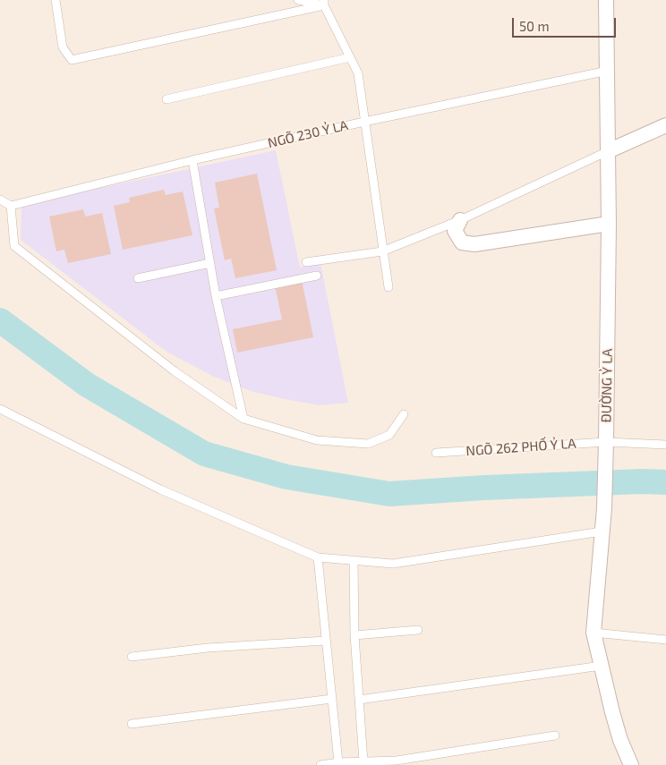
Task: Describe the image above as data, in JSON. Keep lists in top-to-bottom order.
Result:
{
  "streets": {
    "street": ["ĐƯỜNG Ỷ LA"],
    "lane": ["NGÕ 230 Ỷ LA", "NGÕ 262 PHỐ Ỷ LA"]
  },
  "crossings": [
    ["NGÕ 230 Ỷ LA", "ĐƯỜNG Ỷ LA"],
    ["ĐƯỜNG Ỷ LA", "NGÕ 262 PHỐ Ỷ LA"]
  ],
  "scale_bar": "50 m"
}
